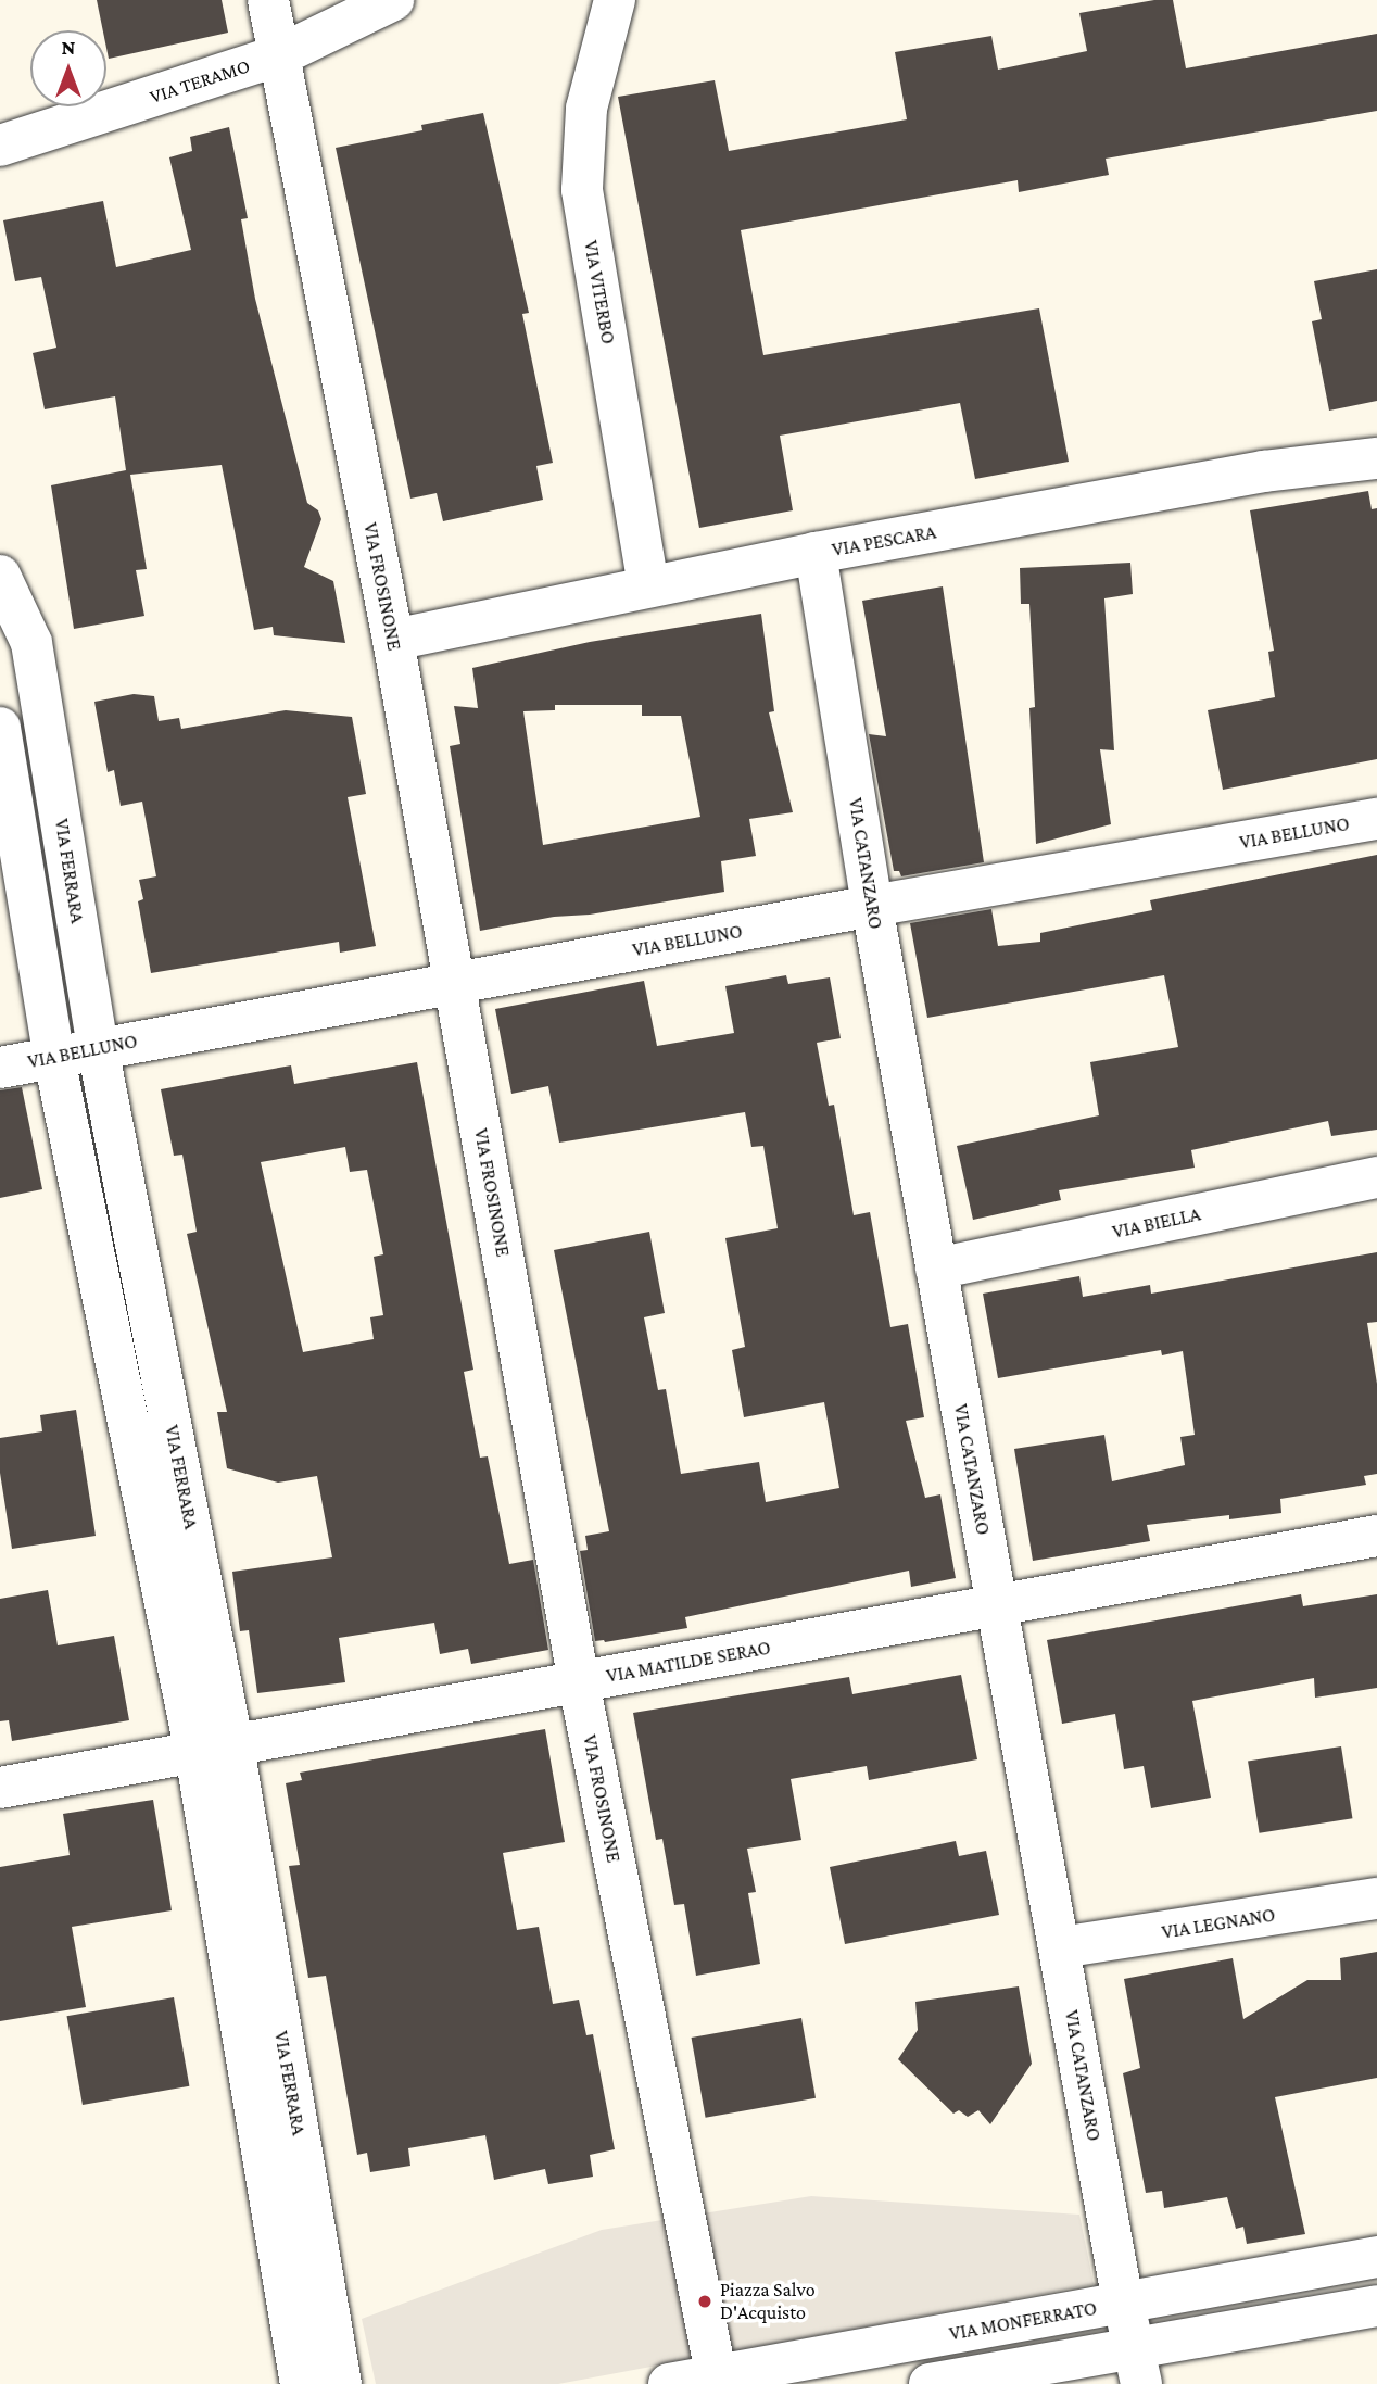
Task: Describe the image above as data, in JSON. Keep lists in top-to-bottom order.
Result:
{
  "streets": {
    "street": [
      "VIA TERAMO",
      "VIA VITERBO",
      "VIA PESCARA",
      "VIA FROSINONE",
      "VIA BELLUNO",
      "VIA CATANZARO",
      "VIA FERRARA",
      "VIA BIELLA",
      "VIA MATILDE SERAO",
      "VIA LEGNANO",
      "VIA MONFERRATO"
    ]
  },
  "crossings": [
    ["VIA TERAMO", "VIA FROSINONE"],
    ["VIA VITERBO", "VIA PESCARA"],
    ["VIA PESCARA", "VIA FROSINONE"],
    ["VIA PESCARA", "VIA CATANZARO"],
    ["VIA FROSINONE", "VIA BELLUNO"],
    ["VIA FROSINONE", "VIA MATILDE SERAO"],
    ["VIA FROSINONE", "VIA MONFERRATO"],
    ["VIA BELLUNO", "VIA CATANZARO"],
    ["VIA BELLUNO", "VIA FERRARA"],
    ["VIA CATANZARO", "VIA BIELLA"],
    ["VIA CATANZARO", "VIA MATILDE SERAO"],
    ["VIA CATANZARO", "VIA LEGNANO"],
    ["VIA CATANZARO", "VIA MONFERRATO"],
    ["VIA FERRARA", "VIA MATILDE SERAO"]
  ],
  "places": ["Piazza Salvo D'Acquisto"],
  "north": "top"
}
